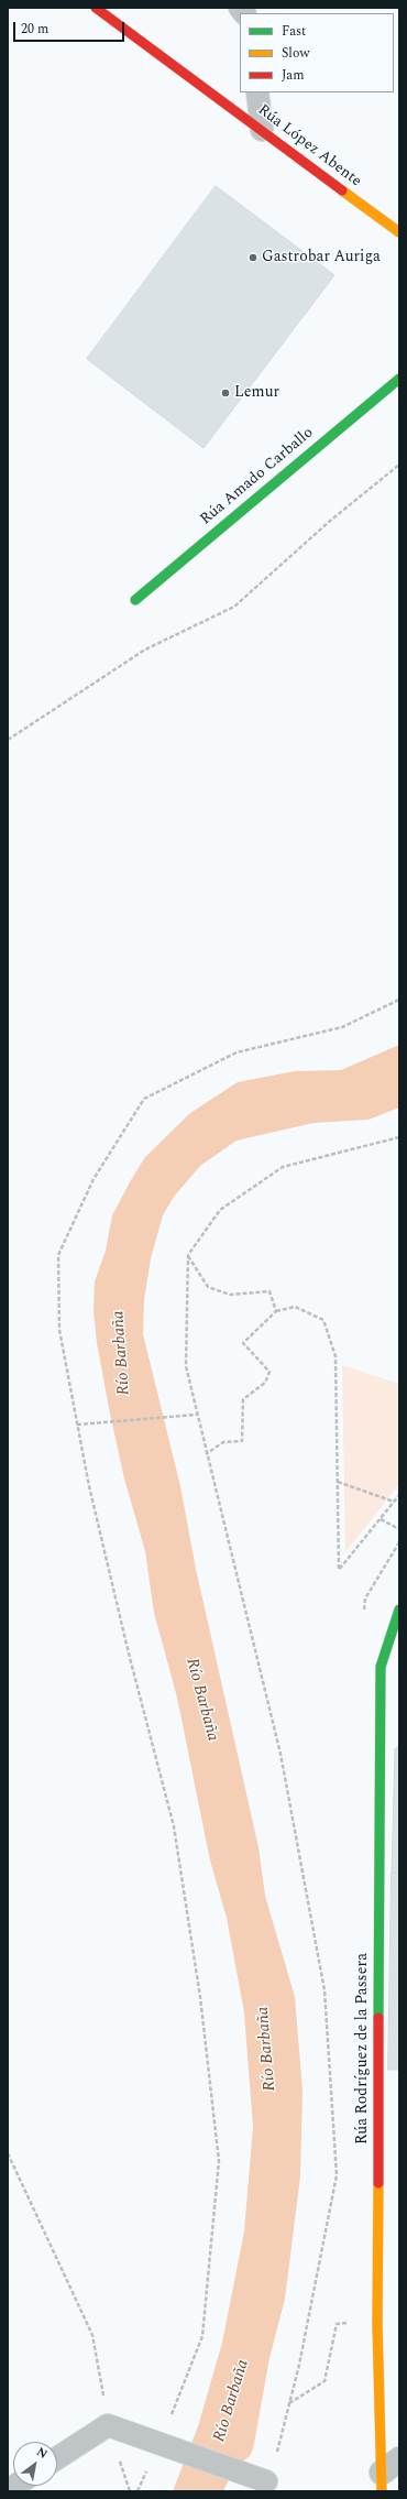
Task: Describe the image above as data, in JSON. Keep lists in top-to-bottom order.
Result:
{
  "streets": {
    "street": ["Rúa López Abente", "Rúa Amado Carballo", "Rúa Rodríguez de la Passera"]
  },
  "water": ["Río Barbaña"],
  "places": ["Gastrobar Auriga", "Lemur"],
  "legend": ["Fast", "Slow", "Jam"],
  "scale_bar": "20 m",
  "north": "top right"
}
